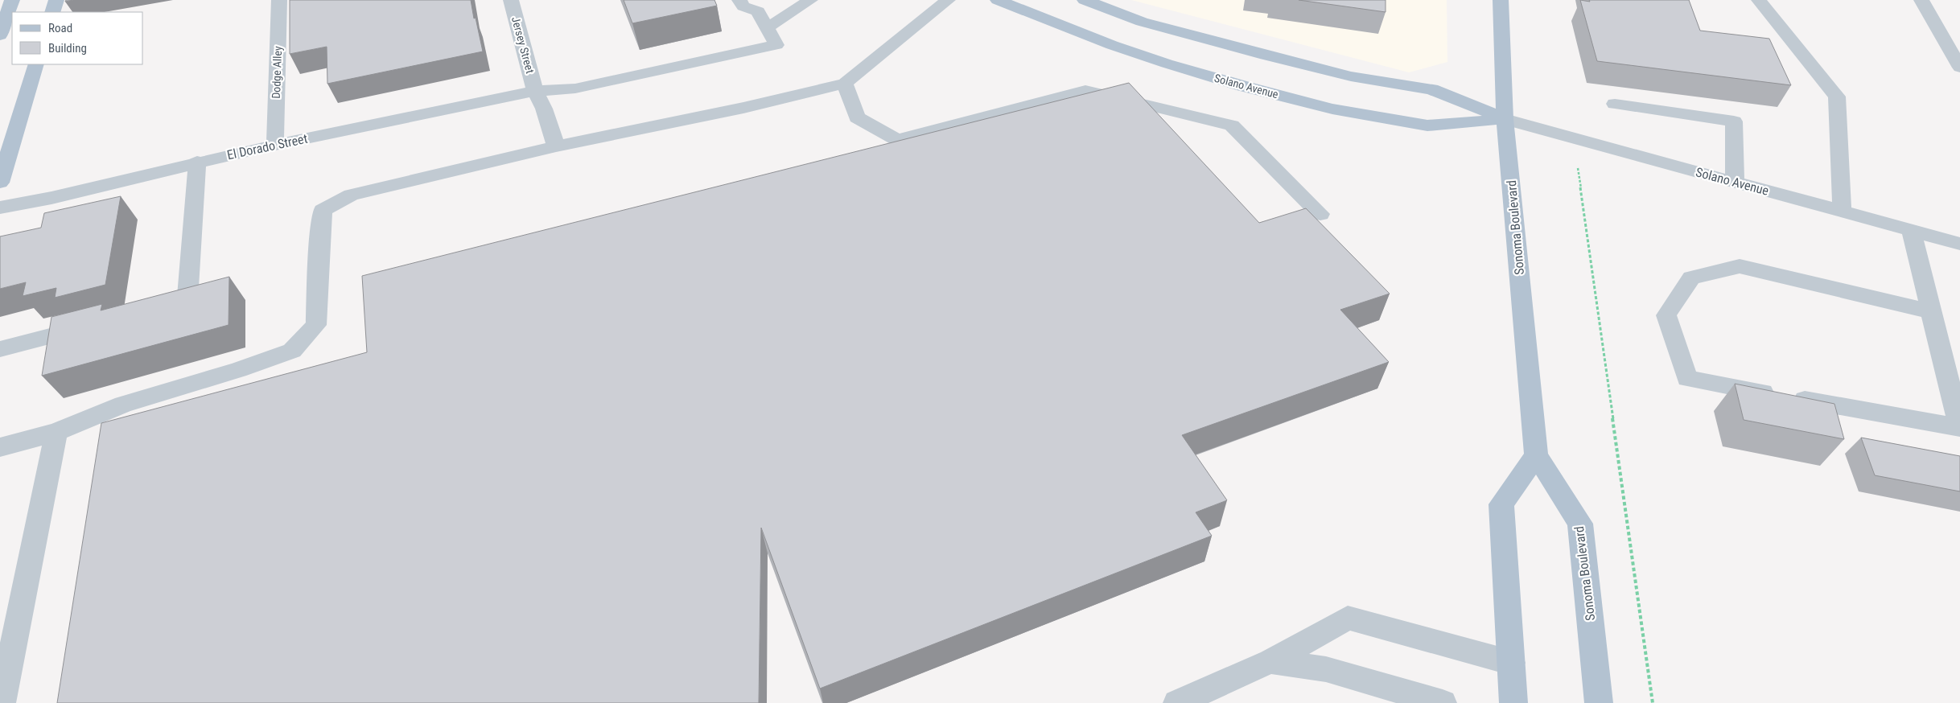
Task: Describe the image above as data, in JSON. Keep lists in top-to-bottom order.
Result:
{
  "streets": {
    "main road": ["Solano Avenue", "Sonoma Boulevard"],
    "street": ["Jersey Street", "Dodge Alley", "El Dorado Street"]
  },
  "crossings": [
    ["Jersey Street", "El Dorado Street"],
    ["Dodge Alley", "El Dorado Street"],
    ["Solano Avenue", "Sonoma Boulevard"]
  ],
  "legend": ["Road", "Building"]
}
